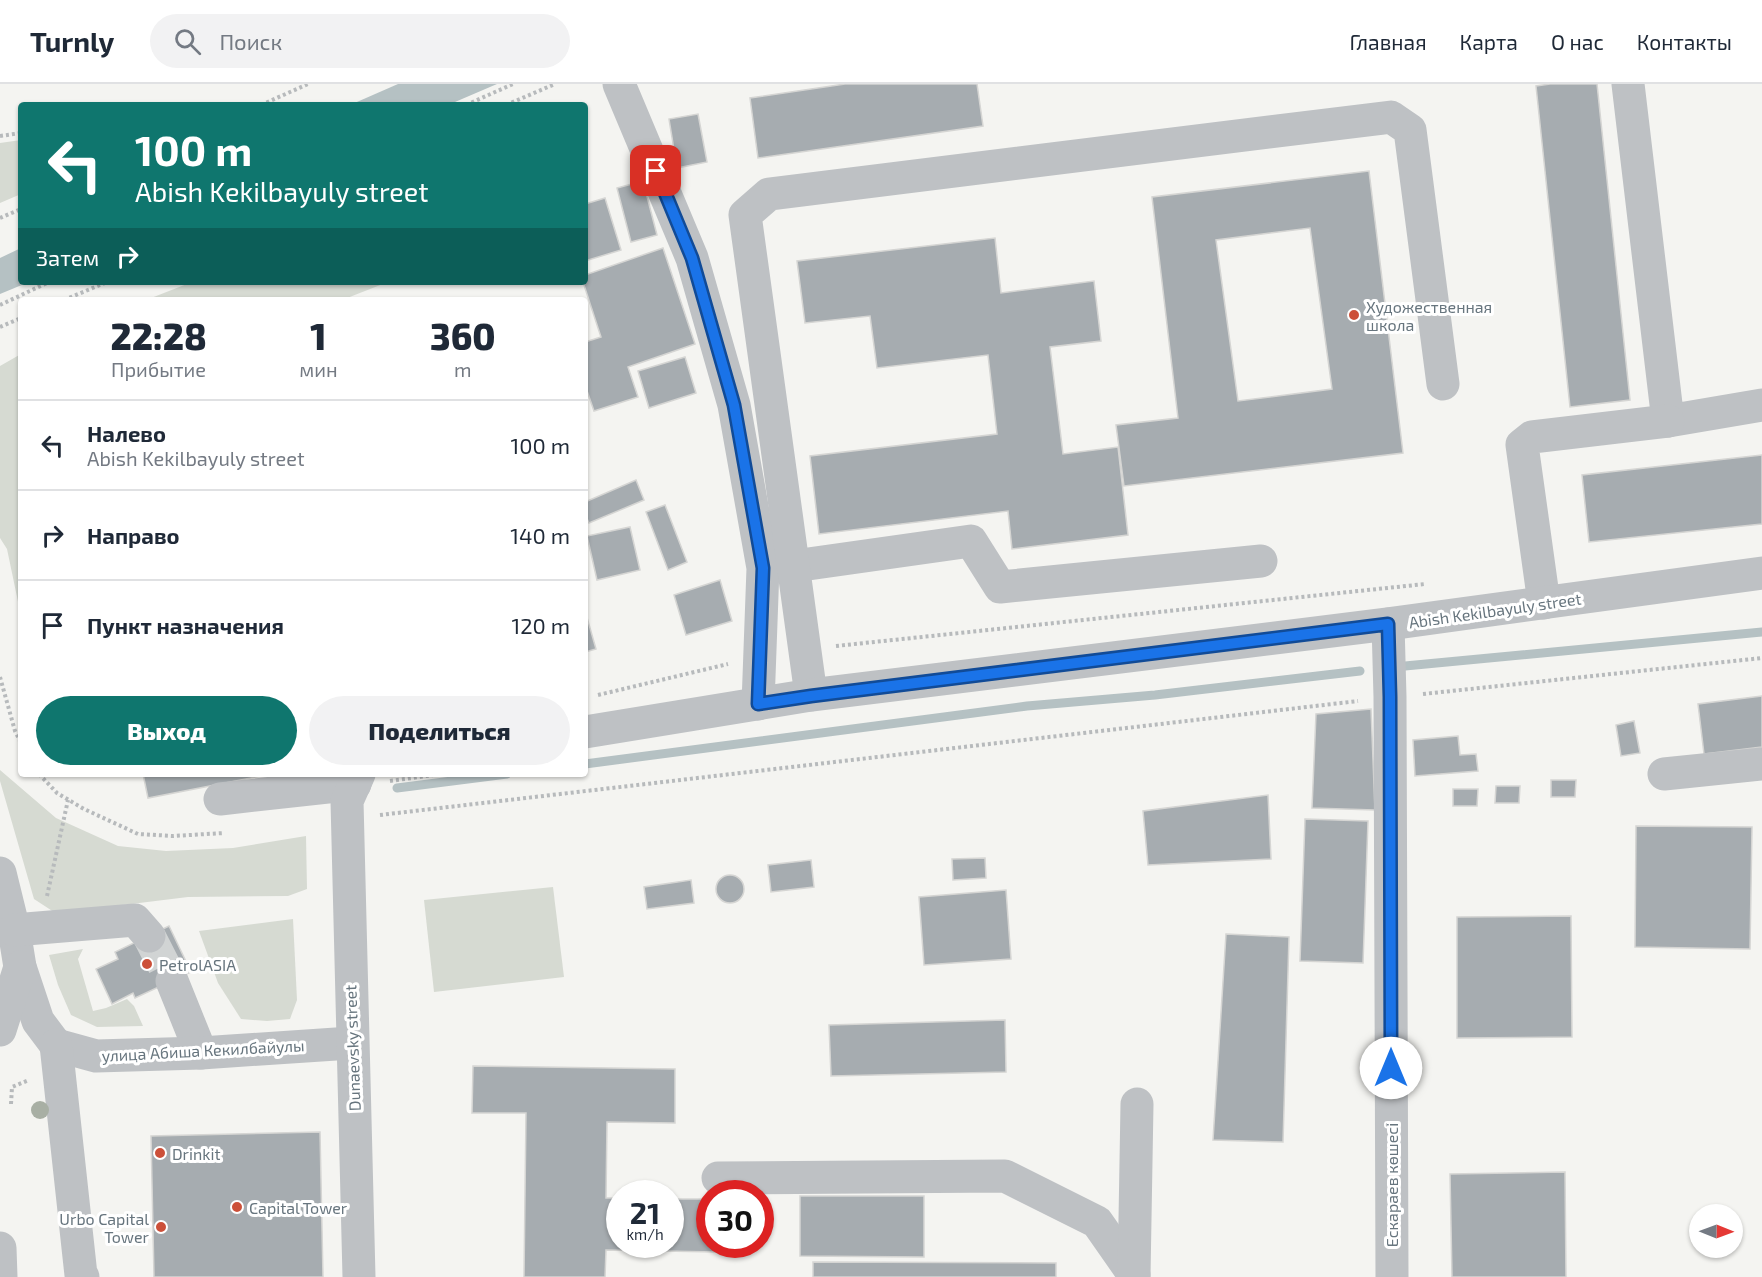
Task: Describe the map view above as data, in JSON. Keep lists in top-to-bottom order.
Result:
{
  "streets": {
    "street": [
      "Abish Kekilbayuly street",
      "Dunaevsky street",
      "улица Абиша Кекилбайулы",
      "Ескараев көшесі"
    ]
  },
  "crossings": [
    ["Abish Kekilbayuly street", "Ескараев көшесі"],
    ["Dunaevsky street", "улица Абиша Кекилбайулы"]
  ],
  "places": [
    "Художественная школа",
    "PetrolASIA",
    "Drinkit",
    "Capital Tower",
    "Urbo Capital Tower"
  ],
  "north": "right",
  "page": {
    "header": "Turnly",
    "search": "Поиск",
    "nav": [
      "Главная",
      "Карта",
      "О нас",
      "Контакты"
    ],
    "turn": ["100 m", "Abish Kekilbayuly street"],
    "then": "Затем",
    "eta": [
      "22:28",
      "Прибытие",
      "1",
      "мин",
      "360",
      "m"
    ],
    "list": [
      {
        "name": "Налево",
        "note": "Abish Kekilbayuly street",
        "value": "100 m"
      },
      {
        "name": "Направо",
        "value": "140 m"
      },
      {
        "name": "Пункт назначения",
        "value": "120 m"
      }
    ],
    "buttons": ["Выход", "Поделиться"],
    "speed": "21 km/h",
    "limit": "30"
  }
}
